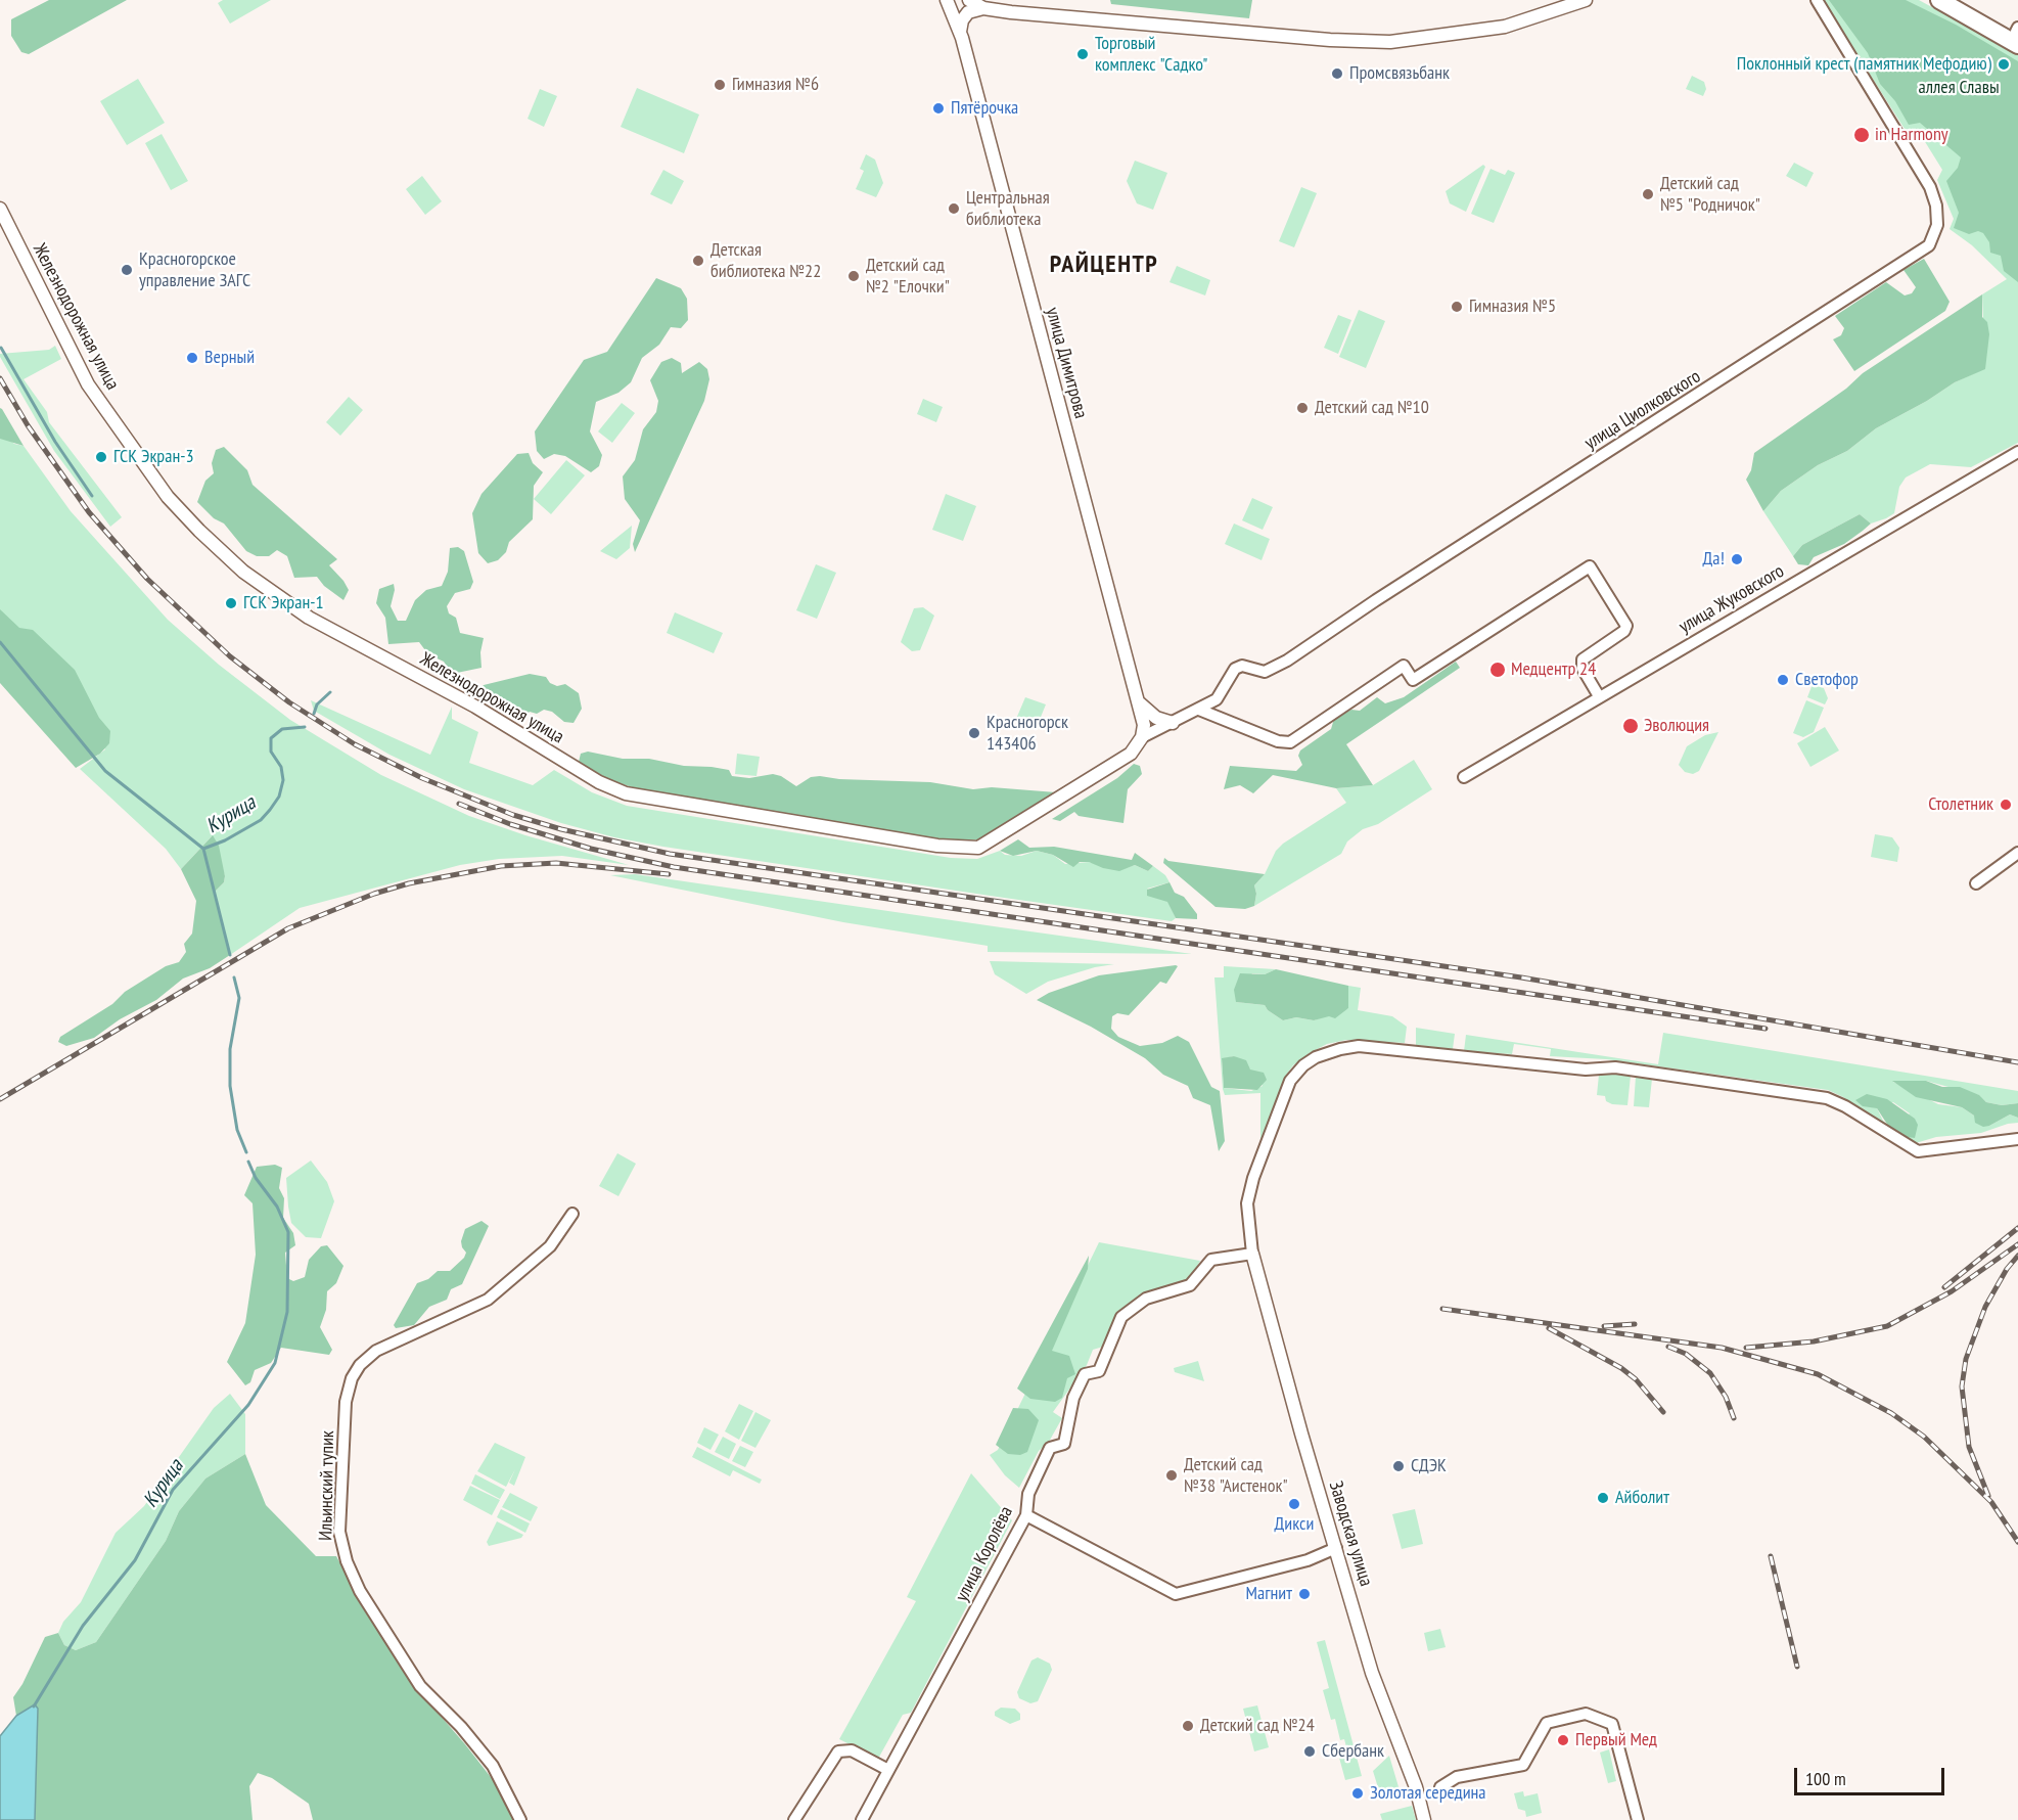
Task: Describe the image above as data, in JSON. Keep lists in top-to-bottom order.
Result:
{
  "streets": {
    "street": [
      "Железнодорожная улица",
      "улица Димитрова",
      "улица Циолковского",
      "улица Жуковского",
      "Ильинский тупик",
      "Заводская улица",
      "улица Королёва"
    ]
  },
  "crossings": [
    ["Железнодорожная улица", "улица Димитрова"],
    ["Железнодорожная улица", "улица Циолковского"],
    ["улица Димитрова", "улица Циолковского"],
    ["Заводская улица", "улица Королёва"]
  ],
  "districts": ["РАЙЦЕНТР"],
  "water": ["Курица"],
  "parks": ["аллея Славы"],
  "places": [
    "Торговый комплекс \"Садко\"",
    "Поклонный крест (памятник Мефодию)",
    "Промсвязьбанк",
    "Гимназия №6",
    "Пятёрочка",
    "in Harmony",
    "Детский сад №5 \"Родничок\"",
    "Центральная библиотека",
    "Детская библиотека №22",
    "Красногорское управление ЗАГС",
    "Детский сад №2 \"Елочки\"",
    "Гимназия №5",
    "Верный",
    "Детский сад №10",
    "ГСК Экран-3",
    "Да!",
    "ГСК Экран-1",
    "Медцентр 24",
    "Светофор",
    "Эволюция",
    "Красногорск 143406",
    "Столетник",
    "СДЭК",
    "Детский сад №38 \"Аистенок\"",
    "Айболит",
    "Дикси",
    "Магнит",
    "Детский сад №24",
    "Первый Мед",
    "Сбербанк",
    "Золотая середина"
  ],
  "scale_bar": "100 m"
}
